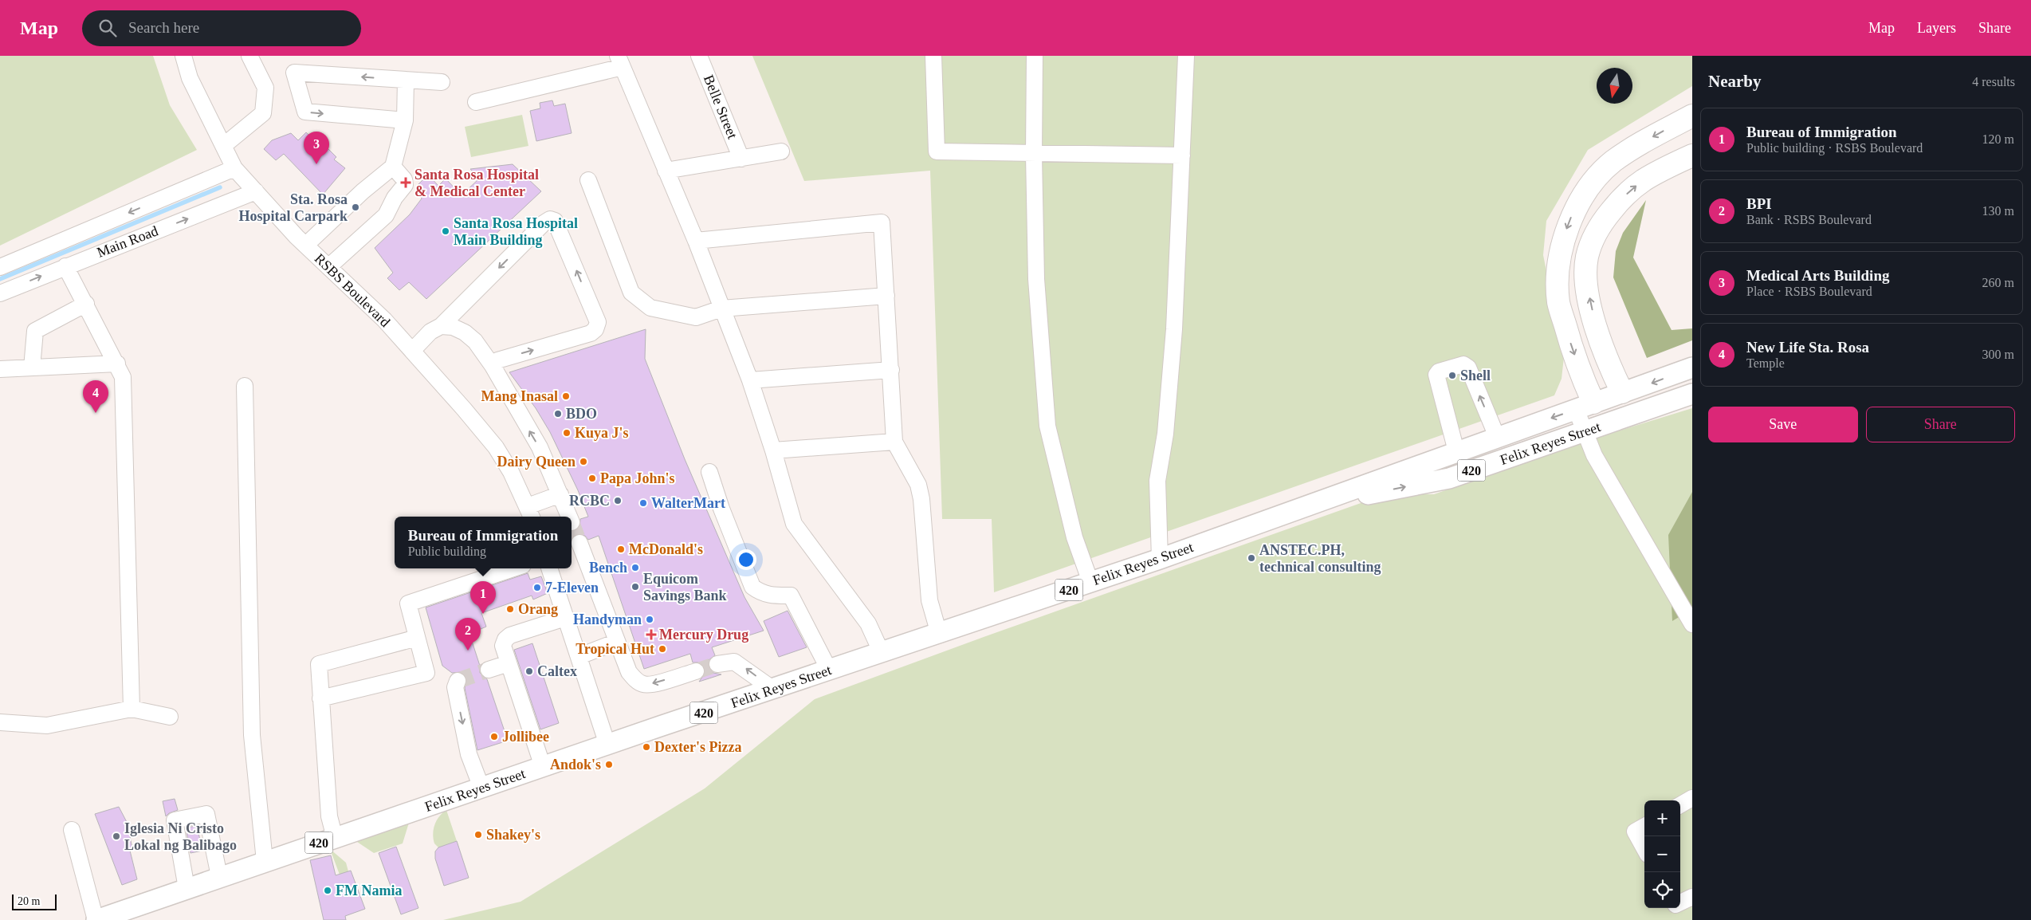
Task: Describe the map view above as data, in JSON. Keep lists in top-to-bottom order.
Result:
{
  "streets": {
    "main road": ["Felix Reyes Street", "420"],
    "street": ["Belle Street", "Main Road", "RSBS Boulevard"]
  },
  "crossings": [
    ["Main Road", "RSBS Boulevard"],
    ["Felix Reyes Street", "420"]
  ],
  "places": {
    "health": ["Santa Rosa Hospital & Medical Center", "Mercury Drug"],
    "other": [
      "Sta. Rosa Hospital Carpark",
      "Santa Rosa Hospital Main Building",
      "Shell",
      "Mang Inasal",
      "BDO",
      "Kuya J's",
      "Dairy Queen",
      "Papa John's",
      "RCBC",
      "WalterMart",
      "McDonald's",
      "ANSTEC.PH, technical consulting",
      "Bench",
      "Equicom Savings Bank",
      "7-Eleven",
      "Orang",
      "Handyman",
      "Tropical Hut",
      "Caltex",
      "Jollibee",
      "Dexter's Pizza",
      "Andok's",
      "Shakey's",
      "Iglesia Ni Cristo Lokal ng Balibago",
      "FM Namia"
    ]
  },
  "scale_bar": "20 m",
  "north": "bottom",
  "page": {
    "header": "Map",
    "search": "Search here",
    "nav": ["Map", "Layers", "Share"],
    "heading": ["Nearby", "4 results"],
    "list": [
      {
        "mark": "1",
        "name": "Bureau of Immigration",
        "note": "Public building · RSBS Boulevard",
        "value": "120 m"
      },
      {
        "mark": "2",
        "name": "BPI",
        "note": "Bank · RSBS Boulevard",
        "value": "130 m"
      },
      {
        "mark": "3",
        "name": "Medical Arts Building",
        "note": "Place · RSBS Boulevard",
        "value": "260 m"
      },
      {
        "mark": "4",
        "name": "New Life Sta. Rosa",
        "note": "Temple",
        "value": "300 m"
      }
    ],
    "pins": [
      "3",
      "4",
      "1",
      "2"
    ],
    "buttons": ["Save", "Share"],
    "popup": ["Bureau of Immigration", "Public building"],
    "map_buttons": ["+", "−"],
    "scale": "20 m"
  }
}
